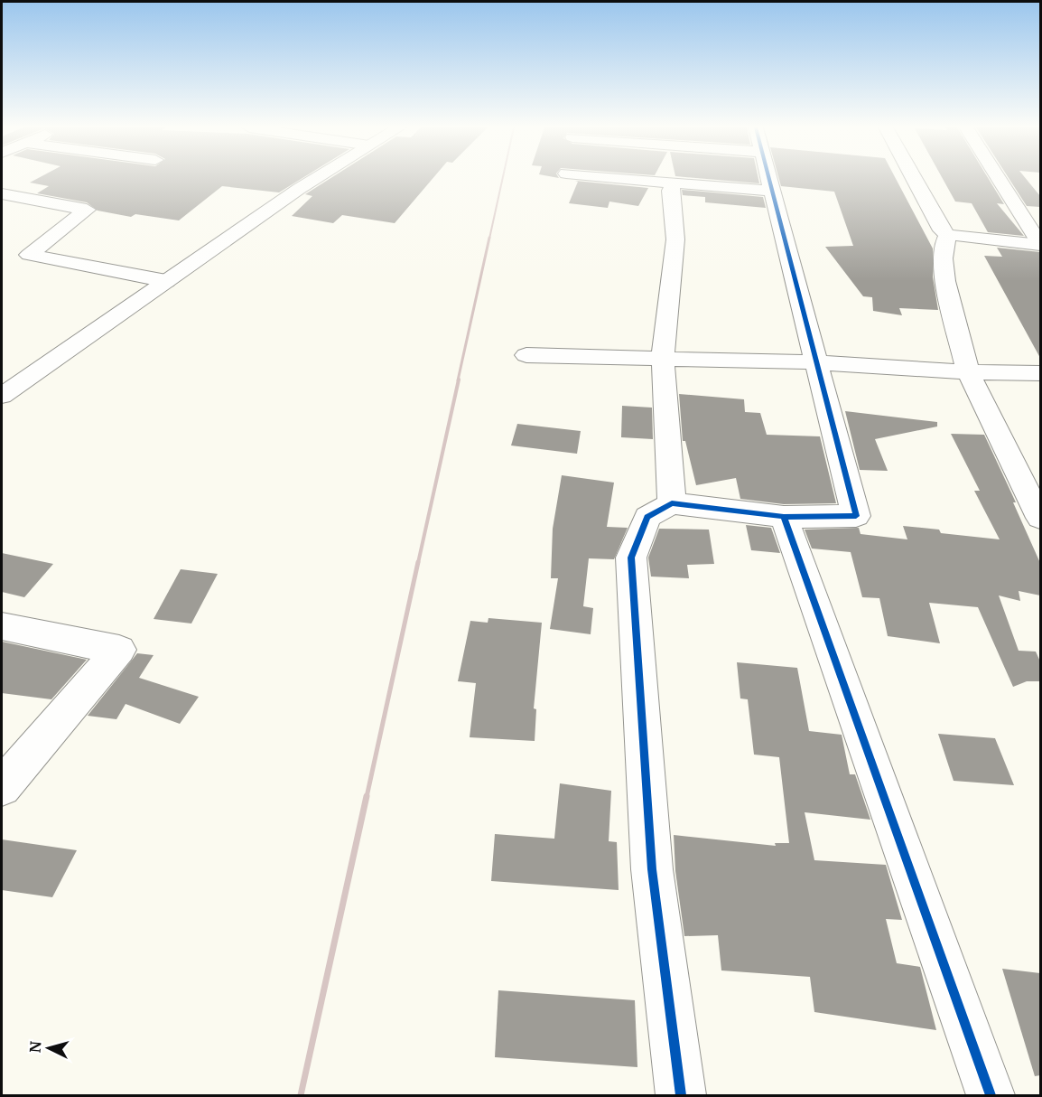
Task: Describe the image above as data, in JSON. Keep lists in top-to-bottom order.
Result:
{
  "north": "left"
}
